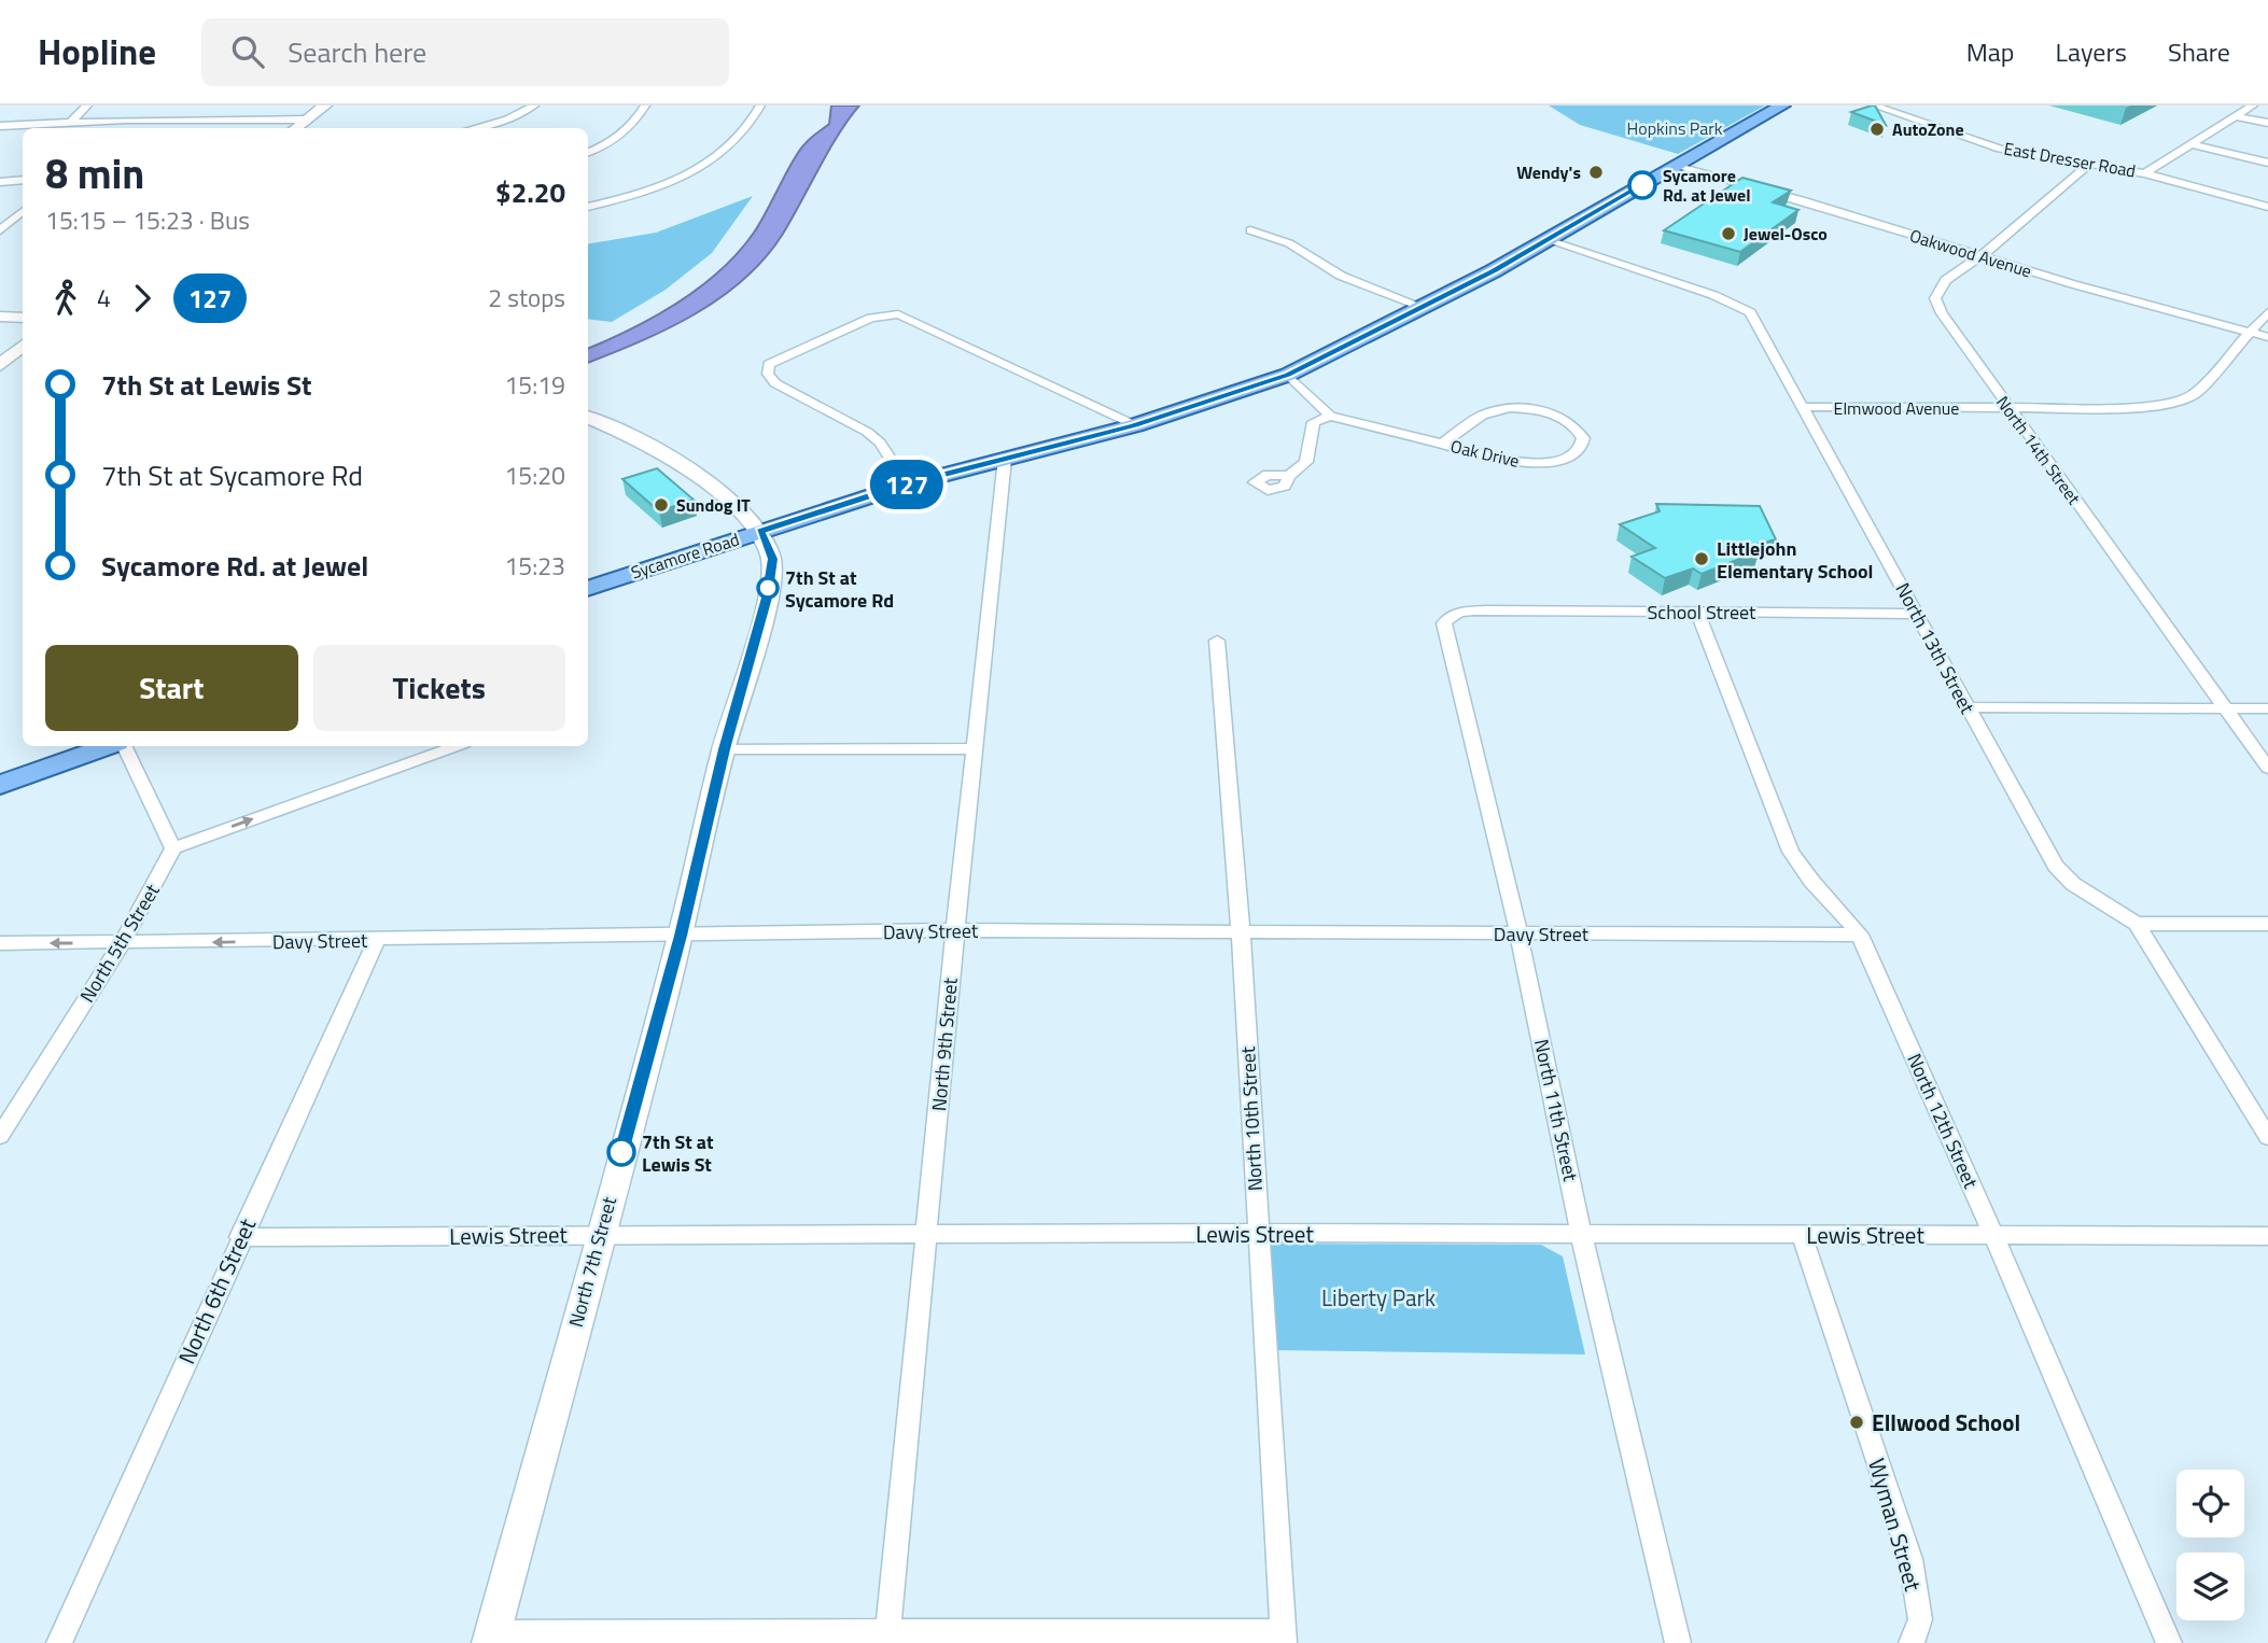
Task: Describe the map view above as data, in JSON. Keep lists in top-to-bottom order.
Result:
{
  "streets": {
    "main road": ["Sycamore Road"],
    "street": [
      "East Dresser Road",
      "Oakwood Avenue",
      "Elmwood Avenue",
      "North 14th Street",
      "Oak Drive",
      "School Street",
      "North 13th Street",
      "Davy Street",
      "North 5th Street",
      "North 9th Street",
      "North 11th Street",
      "North 10th Street",
      "North 12th Street",
      "Lewis Street",
      "North 7th Street",
      "North 6th Street",
      "Wyman Street"
    ]
  },
  "crossings": [
    ["East Dresser Road", "North 14th Street"],
    ["Oakwood Avenue", "Elmwood Avenue"],
    ["Oakwood Avenue", "North 14th Street"],
    ["Oakwood Avenue", "Sycamore Road"],
    ["Elmwood Avenue", "North 14th Street"],
    ["Elmwood Avenue", "North 13th Street"],
    ["Sycamore Road", "North 13th Street"],
    ["Sycamore Road", "North 9th Street"],
    ["Sycamore Road", "North 7th Street"],
    ["School Street", "North 13th Street"],
    ["School Street", "North 11th Street"],
    ["School Street", "North 12th Street"],
    ["Davy Street", "North 5th Street"],
    ["Davy Street", "North 9th Street"],
    ["Davy Street", "North 11th Street"],
    ["Davy Street", "North 10th Street"],
    ["Davy Street", "North 12th Street"],
    ["Davy Street", "North 7th Street"],
    ["Davy Street", "North 6th Street"],
    ["North 9th Street", "Lewis Street"],
    ["North 11th Street", "Lewis Street"],
    ["North 10th Street", "Lewis Street"],
    ["North 12th Street", "Lewis Street"],
    ["Lewis Street", "North 7th Street"],
    ["Lewis Street", "North 6th Street"],
    ["Lewis Street", "Wyman Street"]
  ],
  "parks": ["Hopkins Park", "Liberty Park"],
  "places": [
    "AutoZone",
    "Wendy's",
    "Sycamore Rd. at Jewel",
    "Jewel-Osco",
    "Sundog IT",
    "Littlejohn Elementary School",
    "7th St at Sycamore Rd",
    "7th St at Lewis St",
    "Ellwood School"
  ],
  "lines": ["bus line 127"],
  "page": {
    "header": "Hopline",
    "search": "Search here",
    "nav": ["Map", "Layers", "Share"],
    "on_map": "127",
    "heading": ["8 min", "15:15 – 15:23 · Bus", "$2.20"],
    "legs": ["4", "127", "2 stops"],
    "list": [
      {
        "name": "7th St at Lewis St",
        "value": "15:19"
      },
      {
        "name": "7th St at Sycamore Rd",
        "value": "15:20"
      },
      {
        "name": "Sycamore Rd. at Jewel",
        "value": "15:23"
      }
    ],
    "buttons": ["Start", "Tickets"]
  }
}
